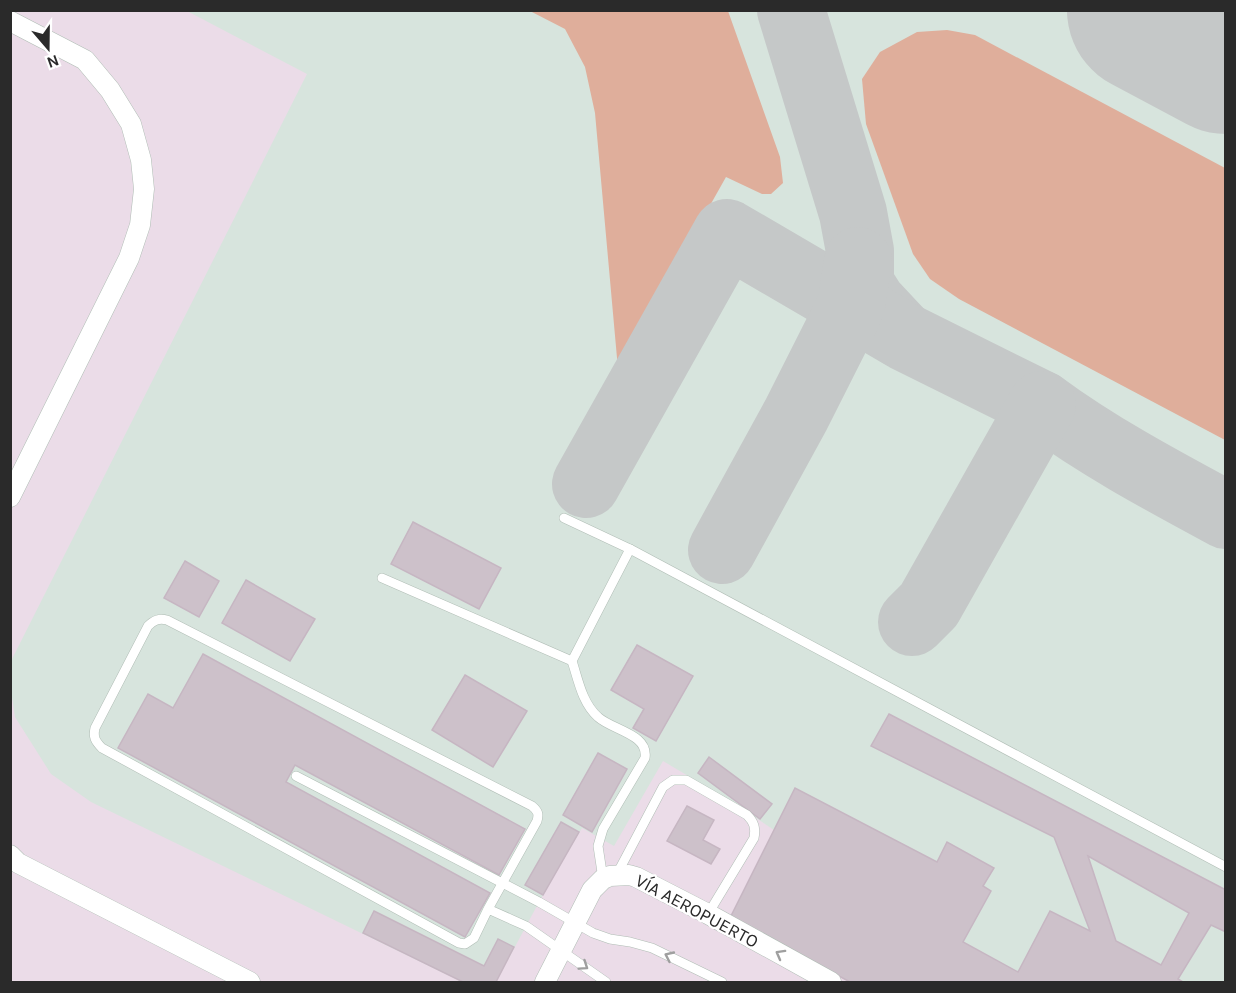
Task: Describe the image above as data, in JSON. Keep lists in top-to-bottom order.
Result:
{
  "streets": {
    "street": ["VÍA AEROPUERTO"]
  },
  "one_way": ["VÍA AEROPUERTO"],
  "north": "bottom"
}
